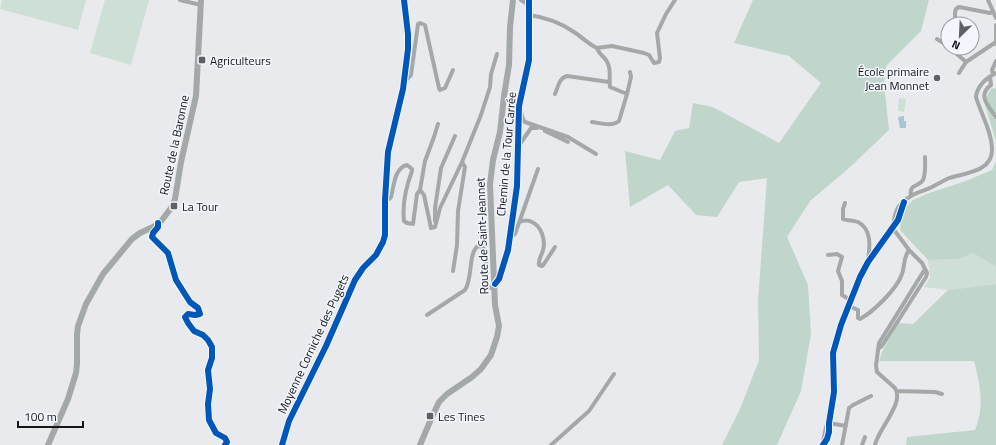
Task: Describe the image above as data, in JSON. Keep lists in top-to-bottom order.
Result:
{
  "streets": {
    "main road": ["Route de la Baronne", "Route de Saint-Jeannet"],
    "street": ["Chemin de la Tour Carrée", "Moyenne Corniche des Pugets"]
  },
  "crossings": [
    ["Chemin de la Tour Carrée", "Route de Saint-Jeannet"]
  ],
  "places": {
    "transit": ["Agriculteurs", "La Tour", "Les Tines"],
    "other": ["École primaire Jean Monnet"]
  },
  "scale_bar": "100 m",
  "north": "bottom left"
}
